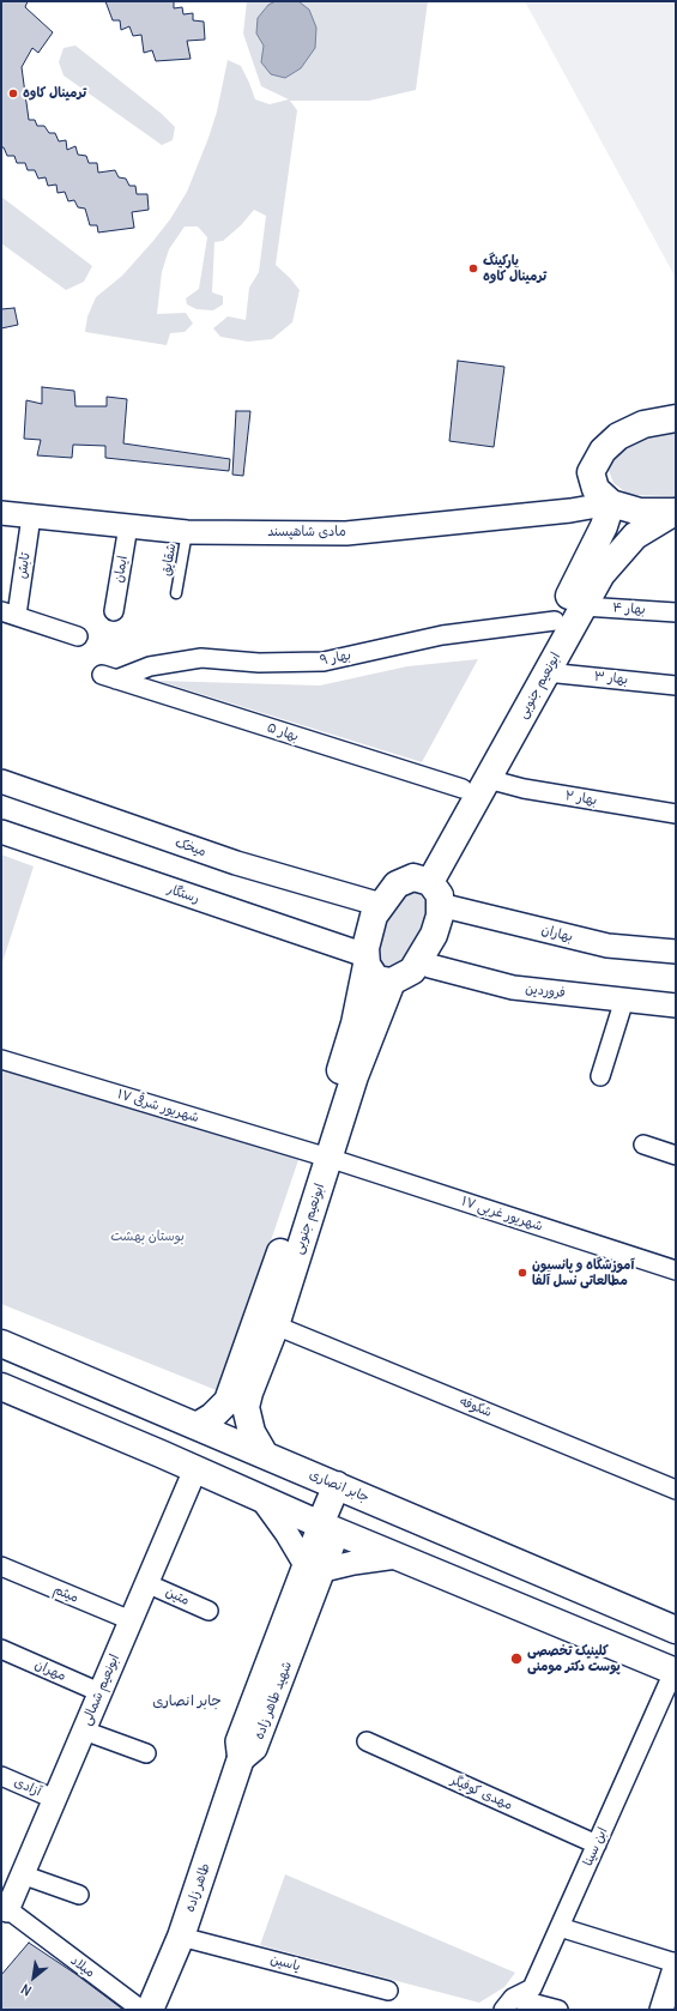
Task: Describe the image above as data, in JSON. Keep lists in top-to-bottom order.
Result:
{
  "streets": {
    "main road": ["ابونعیم جنوبی", "جابر انصاری", "طاهر زاده"],
    "street": [
      "مادی شاهپسند",
      "تابش",
      "ایمان",
      "بهار ۴",
      "بهار ۹",
      "بهار ۳",
      "بهار ۵",
      "بهار ۲",
      "میخک",
      "رستگار",
      "بهاران",
      "فروردین",
      "۱۷ شهریور شرقی",
      "۱۷ شهریور غربی",
      "شکوفه",
      "میثم",
      "متین",
      "مهران",
      "ابونعیم شمالی",
      "شهید طاهر زاده",
      "آزادی",
      "مهدی کوفیگر",
      "ابن سینا",
      "یاسین",
      "میلاد"
    ],
    "lane": ["شقایق"]
  },
  "crossings": [
    ["مادی شاهپسند", "شقایق"],
    ["مادی شاهپسند", "تابش"],
    ["مادی شاهپسند", "ایمان"],
    ["مادی شاهپسند", "ابونعیم جنوبی"],
    ["بهار ۴", "ابونعیم جنوبی"],
    ["بهار ۹", "ابونعیم جنوبی"],
    ["بهار ۹", "بهار ۵"],
    ["بهار ۳", "ابونعیم جنوبی"],
    ["ابونعیم جنوبی", "بهار ۵"],
    ["ابونعیم جنوبی", "بهار ۲"],
    ["ابونعیم جنوبی", "میخک"],
    ["ابونعیم جنوبی", "رستگار"],
    ["ابونعیم جنوبی", "بهاران"],
    ["ابونعیم جنوبی", "فروردین"],
    ["ابونعیم جنوبی", "۱۷ شهریور شرقی"],
    ["ابونعیم جنوبی", "۱۷ شهریور غربی"],
    ["ابونعیم جنوبی", "شکوفه"],
    ["ابونعیم جنوبی", "جابر انصاری"],
    ["میخک", "رستگار"],
    ["میخک", "بهاران"],
    ["میخک", "فروردین"],
    ["رستگار", "بهاران"],
    ["رستگار", "فروردین"],
    ["بهاران", "فروردین"],
    ["۱۷ شهریور شرقی", "۱۷ شهریور غربی"],
    ["میثم", "ابونعیم شمالی"],
    ["متین", "ابونعیم شمالی"],
    ["مهران", "ابونعیم شمالی"],
    ["ابونعیم شمالی", "آزادی"],
    ["ابونعیم شمالی", "میلاد"],
    ["شهید طاهر زاده", "طاهر زاده"],
    ["مهدی کوفیگر", "ابن سینا"],
    ["طاهر زاده", "یاسین"]
  ],
  "districts": ["جابر انصاری"],
  "parks": ["بوستان بهشت"],
  "places": [
    "ترمینال کاوه",
    "پارکینگ ترمینال کاوه",
    "آموزشگاه و پانسیون مطالعاتی نسل آلفا",
    "کلینیک تخصصی پوست دکتر مومنی"
  ],
  "north": "bottom left"
}
